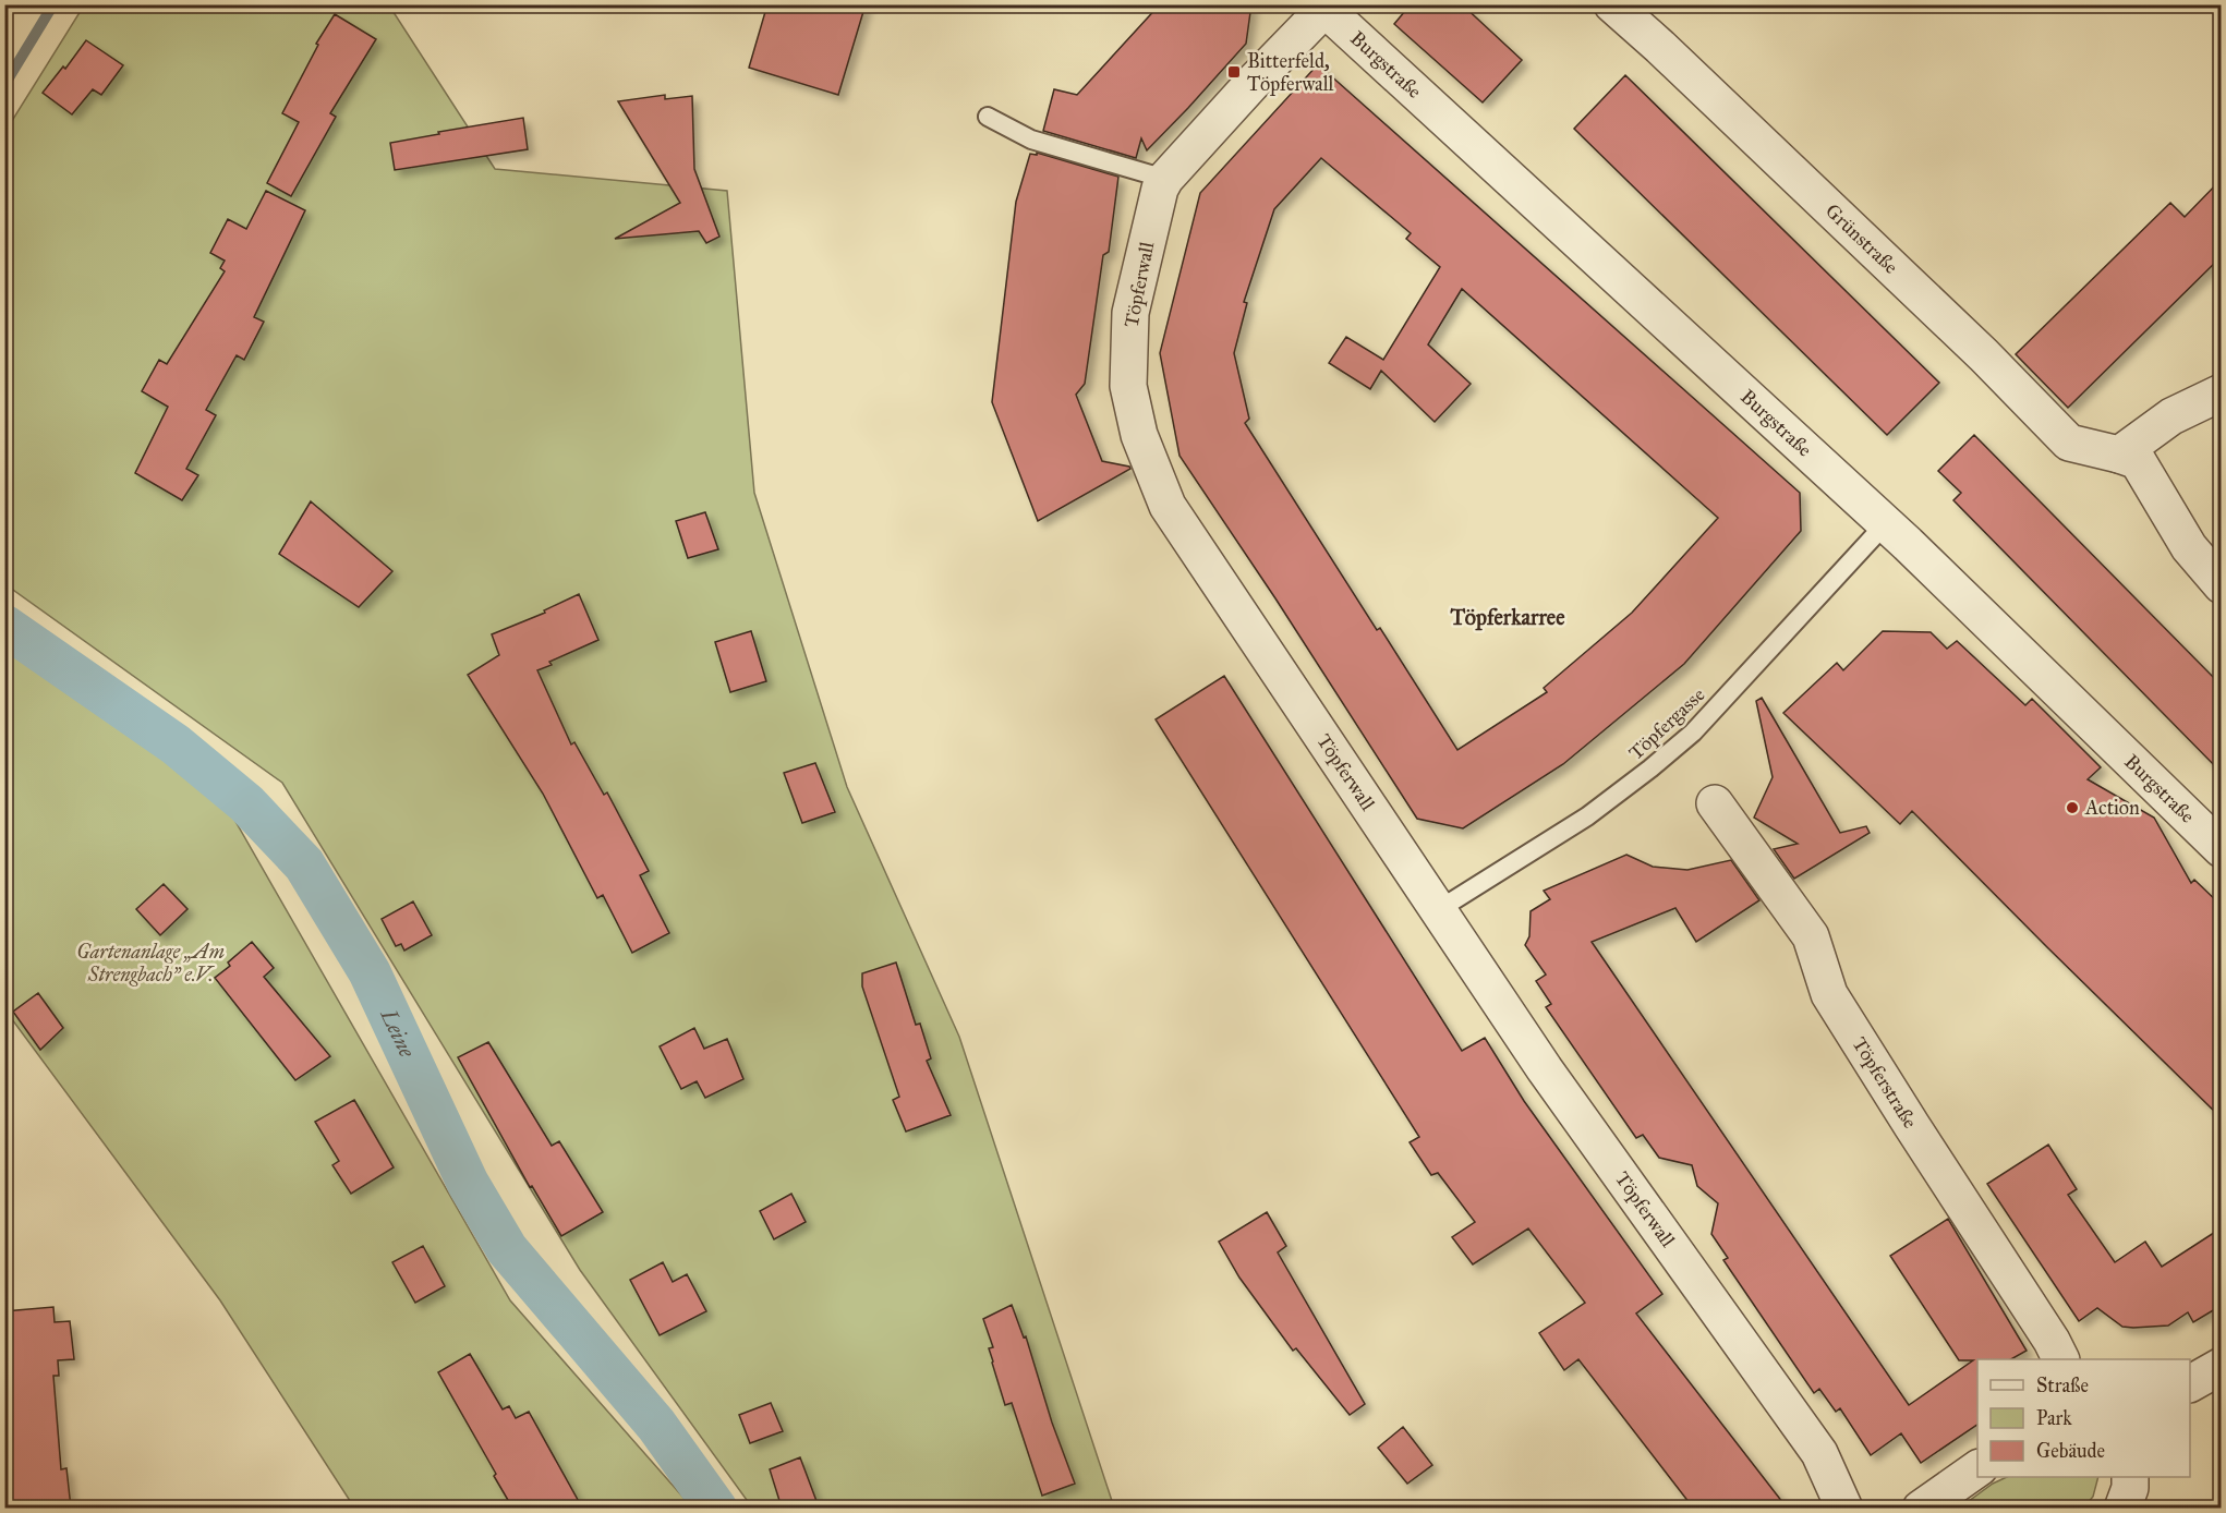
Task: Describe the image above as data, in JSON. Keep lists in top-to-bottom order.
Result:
{
  "streets": {
    "street": [
      "Burgstraße",
      "Grünstraße",
      "Töpferwall",
      "Töpferstraße"
    ],
    "lane": ["Töpfergasse"]
  },
  "crossings": [
    ["Burgstraße", "Töpferwall"],
    ["Burgstraße", "Töpfergasse"],
    ["Töpferwall", "Töpfergasse"]
  ],
  "districts": ["Töpferkarree"],
  "water": ["Leine"],
  "parks": ["Gartenanlage „Am Strengbach” e.V."],
  "places": {
    "transit": ["Bitterfeld, Töpferwall"],
    "other": ["Action"]
  },
  "legend": ["Straße", "Park", "Gebäude"]
}
